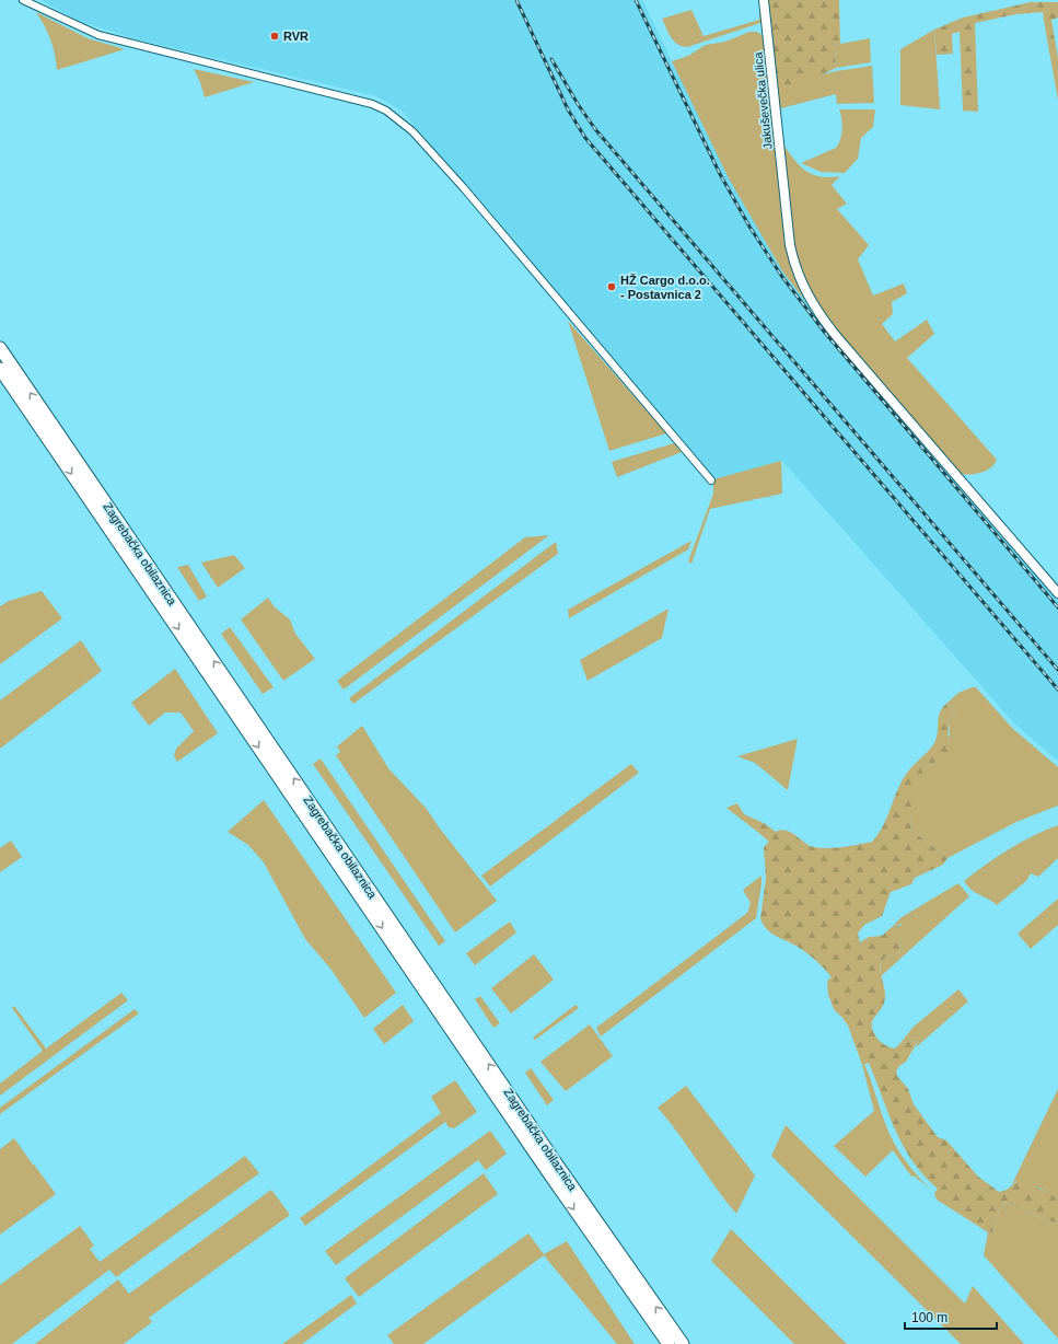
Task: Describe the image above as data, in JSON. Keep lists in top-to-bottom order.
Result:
{
  "streets": {
    "highway": ["Zagrebačka obilaznica"],
    "main road": ["Jakuševečka ulica"]
  },
  "places": ["RVR", "HŽ Cargo d.o.o. - Postavnica 2"],
  "scale_bar": "100 m"
}
